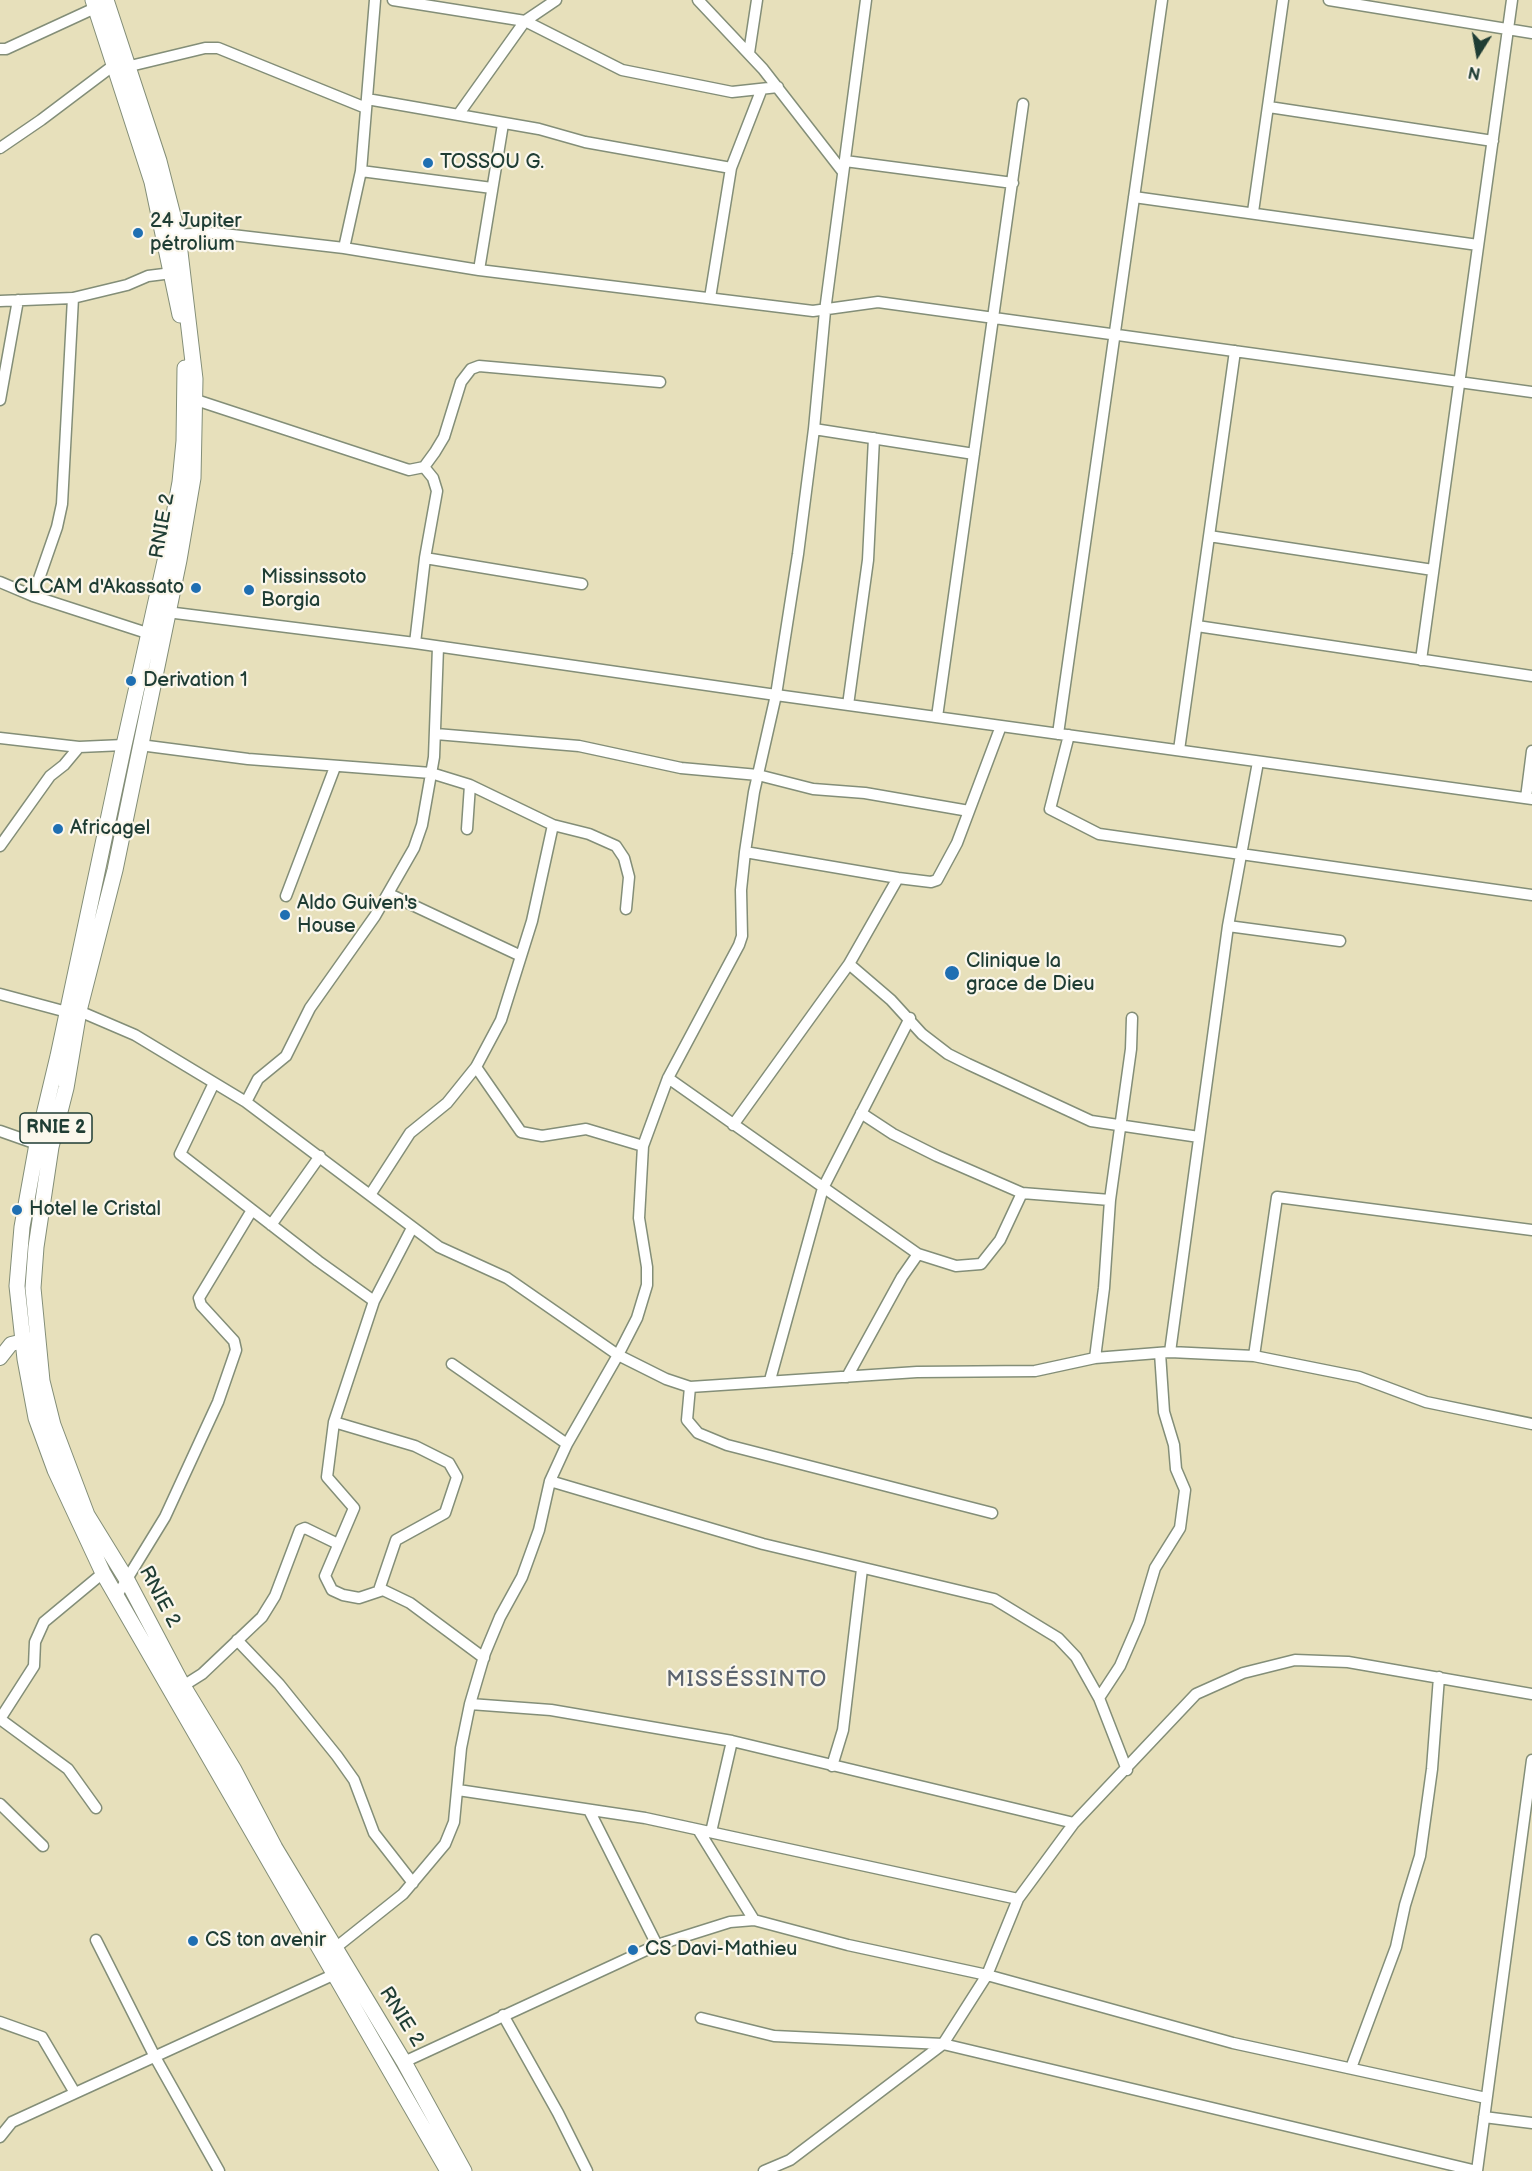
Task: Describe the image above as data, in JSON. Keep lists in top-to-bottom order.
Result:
{
  "streets": {
    "highway": ["RNIE 2"]
  },
  "districts": ["MISSÉSSINTO"],
  "places": [
    "TOSSOU G.",
    "24 Jupiter pétrolium",
    "CLCAM d'Akassato",
    "Missinssoto Borgia",
    "Derivation 1",
    "Africagel",
    "Aldo Guiven's House",
    "Clinique la grace de Dieu",
    "Hotel le Cristal",
    "CS ton avenir",
    "CS Davi-Mathieu"
  ],
  "north": "bottom"
}
